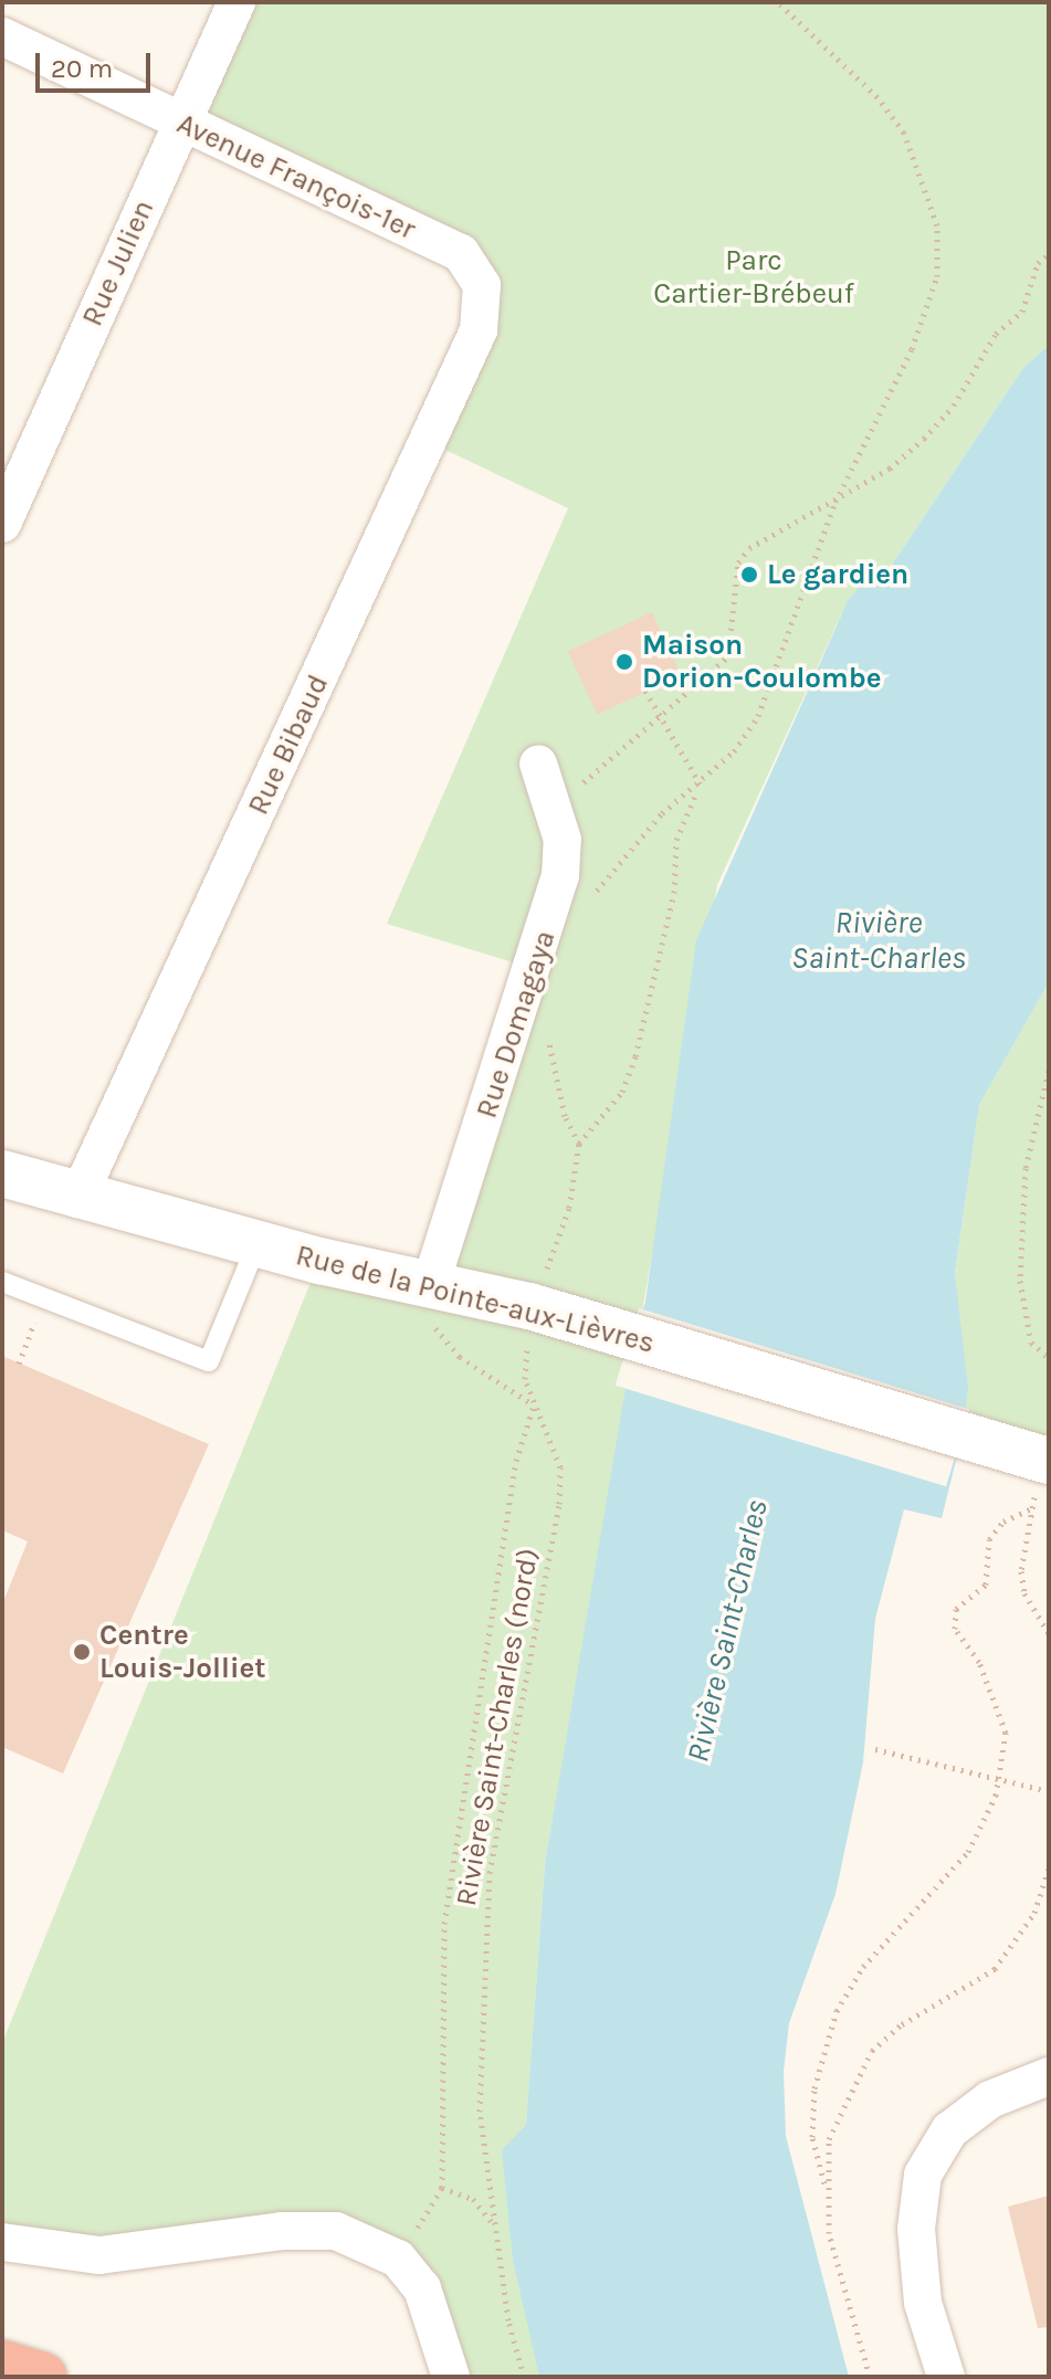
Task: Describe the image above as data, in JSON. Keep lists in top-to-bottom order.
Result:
{
  "streets": {
    "street": [
      "Avenue François-1er",
      "Rue Julien",
      "Rue Bibaud",
      "Rue Domagaya",
      "Rue de la Pointe-aux-Lièvres"
    ],
    "path": ["Rivière Saint-Charles (nord)"]
  },
  "crossings": [
    ["Avenue François-1er", "Rue Julien"],
    ["Avenue François-1er", "Rue Bibaud"],
    ["Rue Bibaud", "Rue de la Pointe-aux-Lièvres"],
    ["Rue Domagaya", "Rue de la Pointe-aux-Lièvres"]
  ],
  "water": ["Rivière Saint-Charles"],
  "parks": ["Parc Cartier-Brébeuf"],
  "places": ["Le gardien", "Maison Dorion-Coulombe", "Centre Louis-Jolliet"],
  "scale_bar": "20 m"
}
